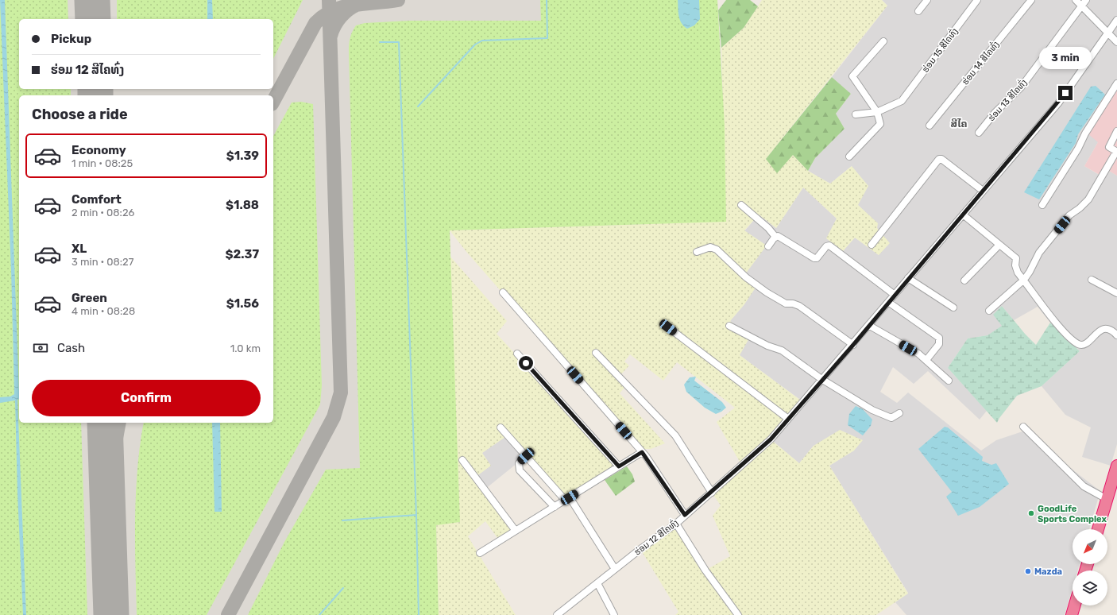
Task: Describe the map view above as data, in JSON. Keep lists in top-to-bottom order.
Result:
{
  "streets": {
    "street": [
      "ຮ່ອມ 15 ສີໄຄທົ່ງ",
      "ຮ່ອມ 14 ສີໄຄທົ່ງ",
      "ຮ່ອມ 13 ສີໄຄທົ່ງ",
      "ຮ່ອມ 12 ສີໄຄທົ່ງ"
    ]
  },
  "districts": ["ສີໄຄ"],
  "places": ["GoodLife Sports Complex", "Mazda"],
  "north": "bottom left",
  "page": {
    "banner": ["Pickup", "ຮ່ອມ 12 ສີໄຄທົ່ງ"],
    "bubble": "3 min",
    "heading": "Choose a ride",
    "list": [
      {
        "name": "Economy",
        "note": "1 min · 08:25",
        "value": "$1.39"
      },
      {
        "name": "Comfort",
        "note": "2 min · 08:26",
        "value": "$1.88"
      },
      {
        "name": "XL",
        "note": "3 min · 08:27",
        "value": "$2.37"
      },
      {
        "name": "Green",
        "note": "4 min · 08:28",
        "value": "$1.56"
      }
    ],
    "pay": ["Cash", "1.0 km"],
    "buttons": "Confirm"
  }
}
